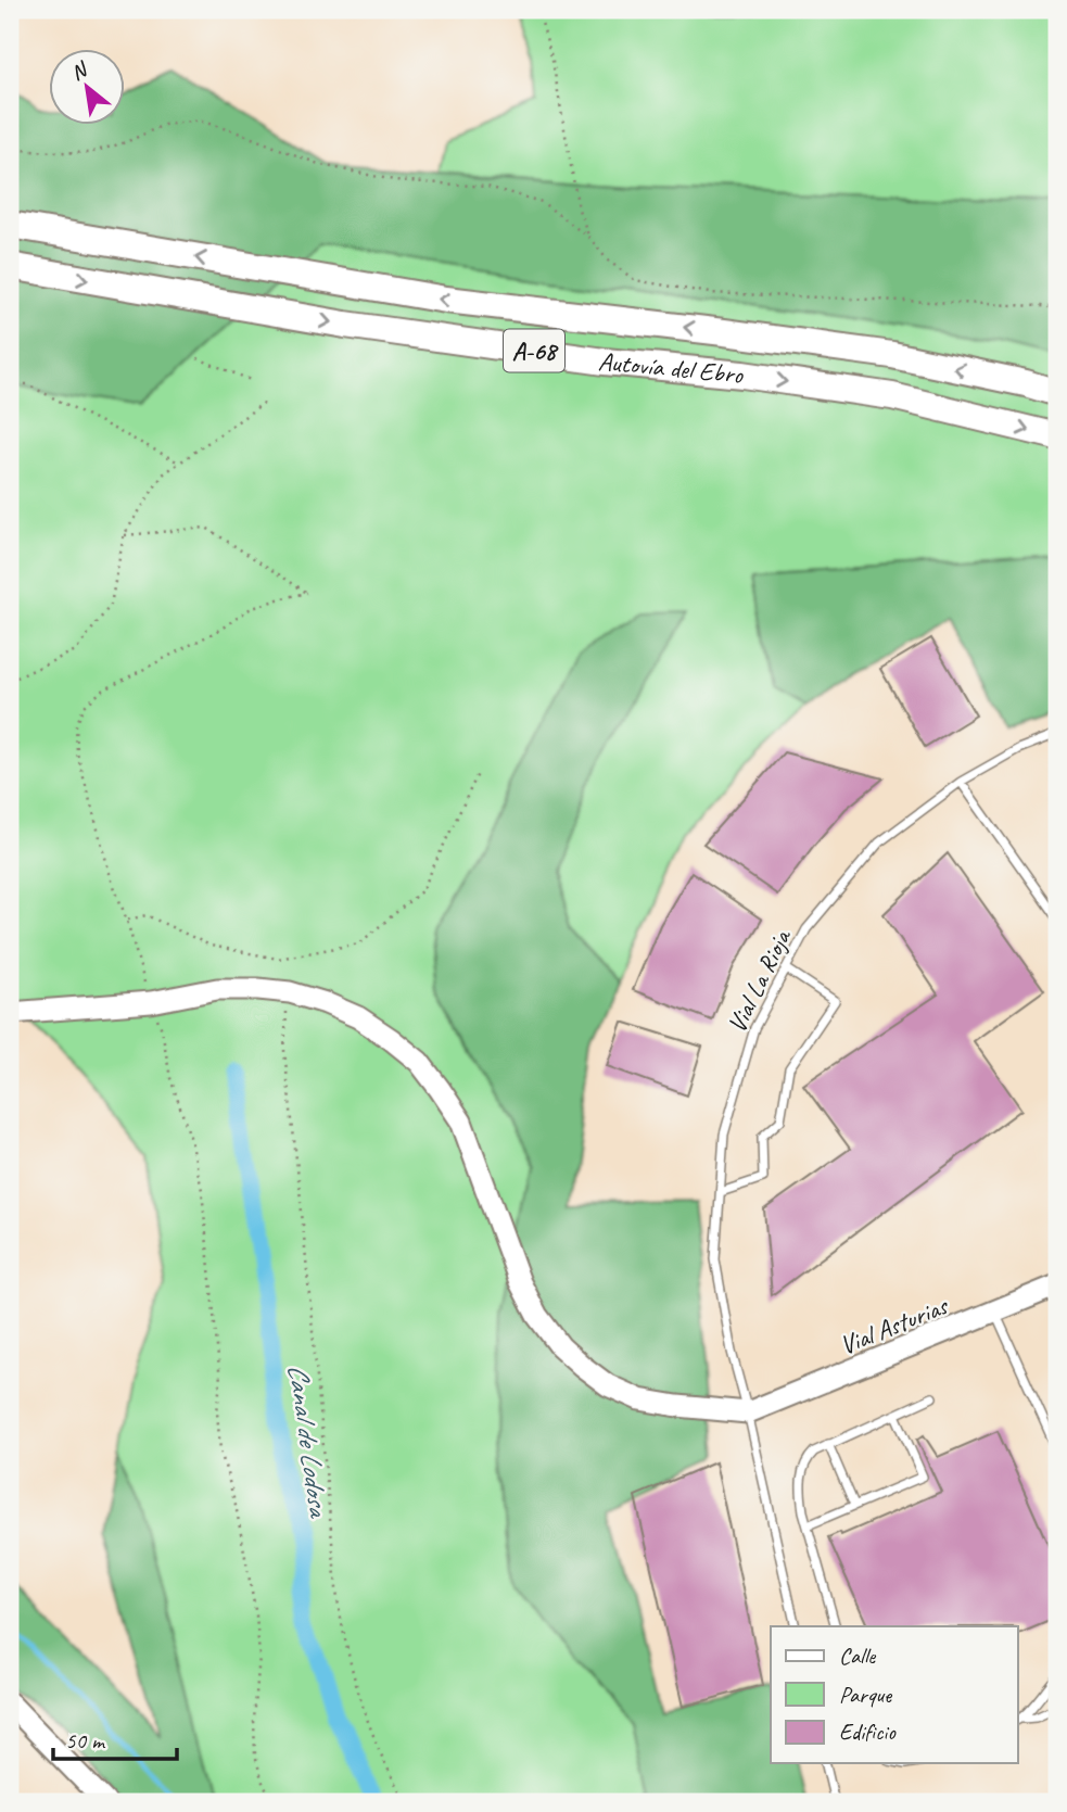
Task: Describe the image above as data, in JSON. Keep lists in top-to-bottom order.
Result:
{
  "streets": {
    "highway": ["A-68", "Autovía del Ebro"],
    "street": ["Vial Asturias"],
    "lane": ["Vial La Rioja"]
  },
  "crossings": [
    ["Vial La Rioja", "Vial Asturias"]
  ],
  "water": ["Canal de Lodosa"],
  "legend": ["Calle", "Parque", "Edificio"],
  "scale_bar": "50 m",
  "north": "top left"
}
